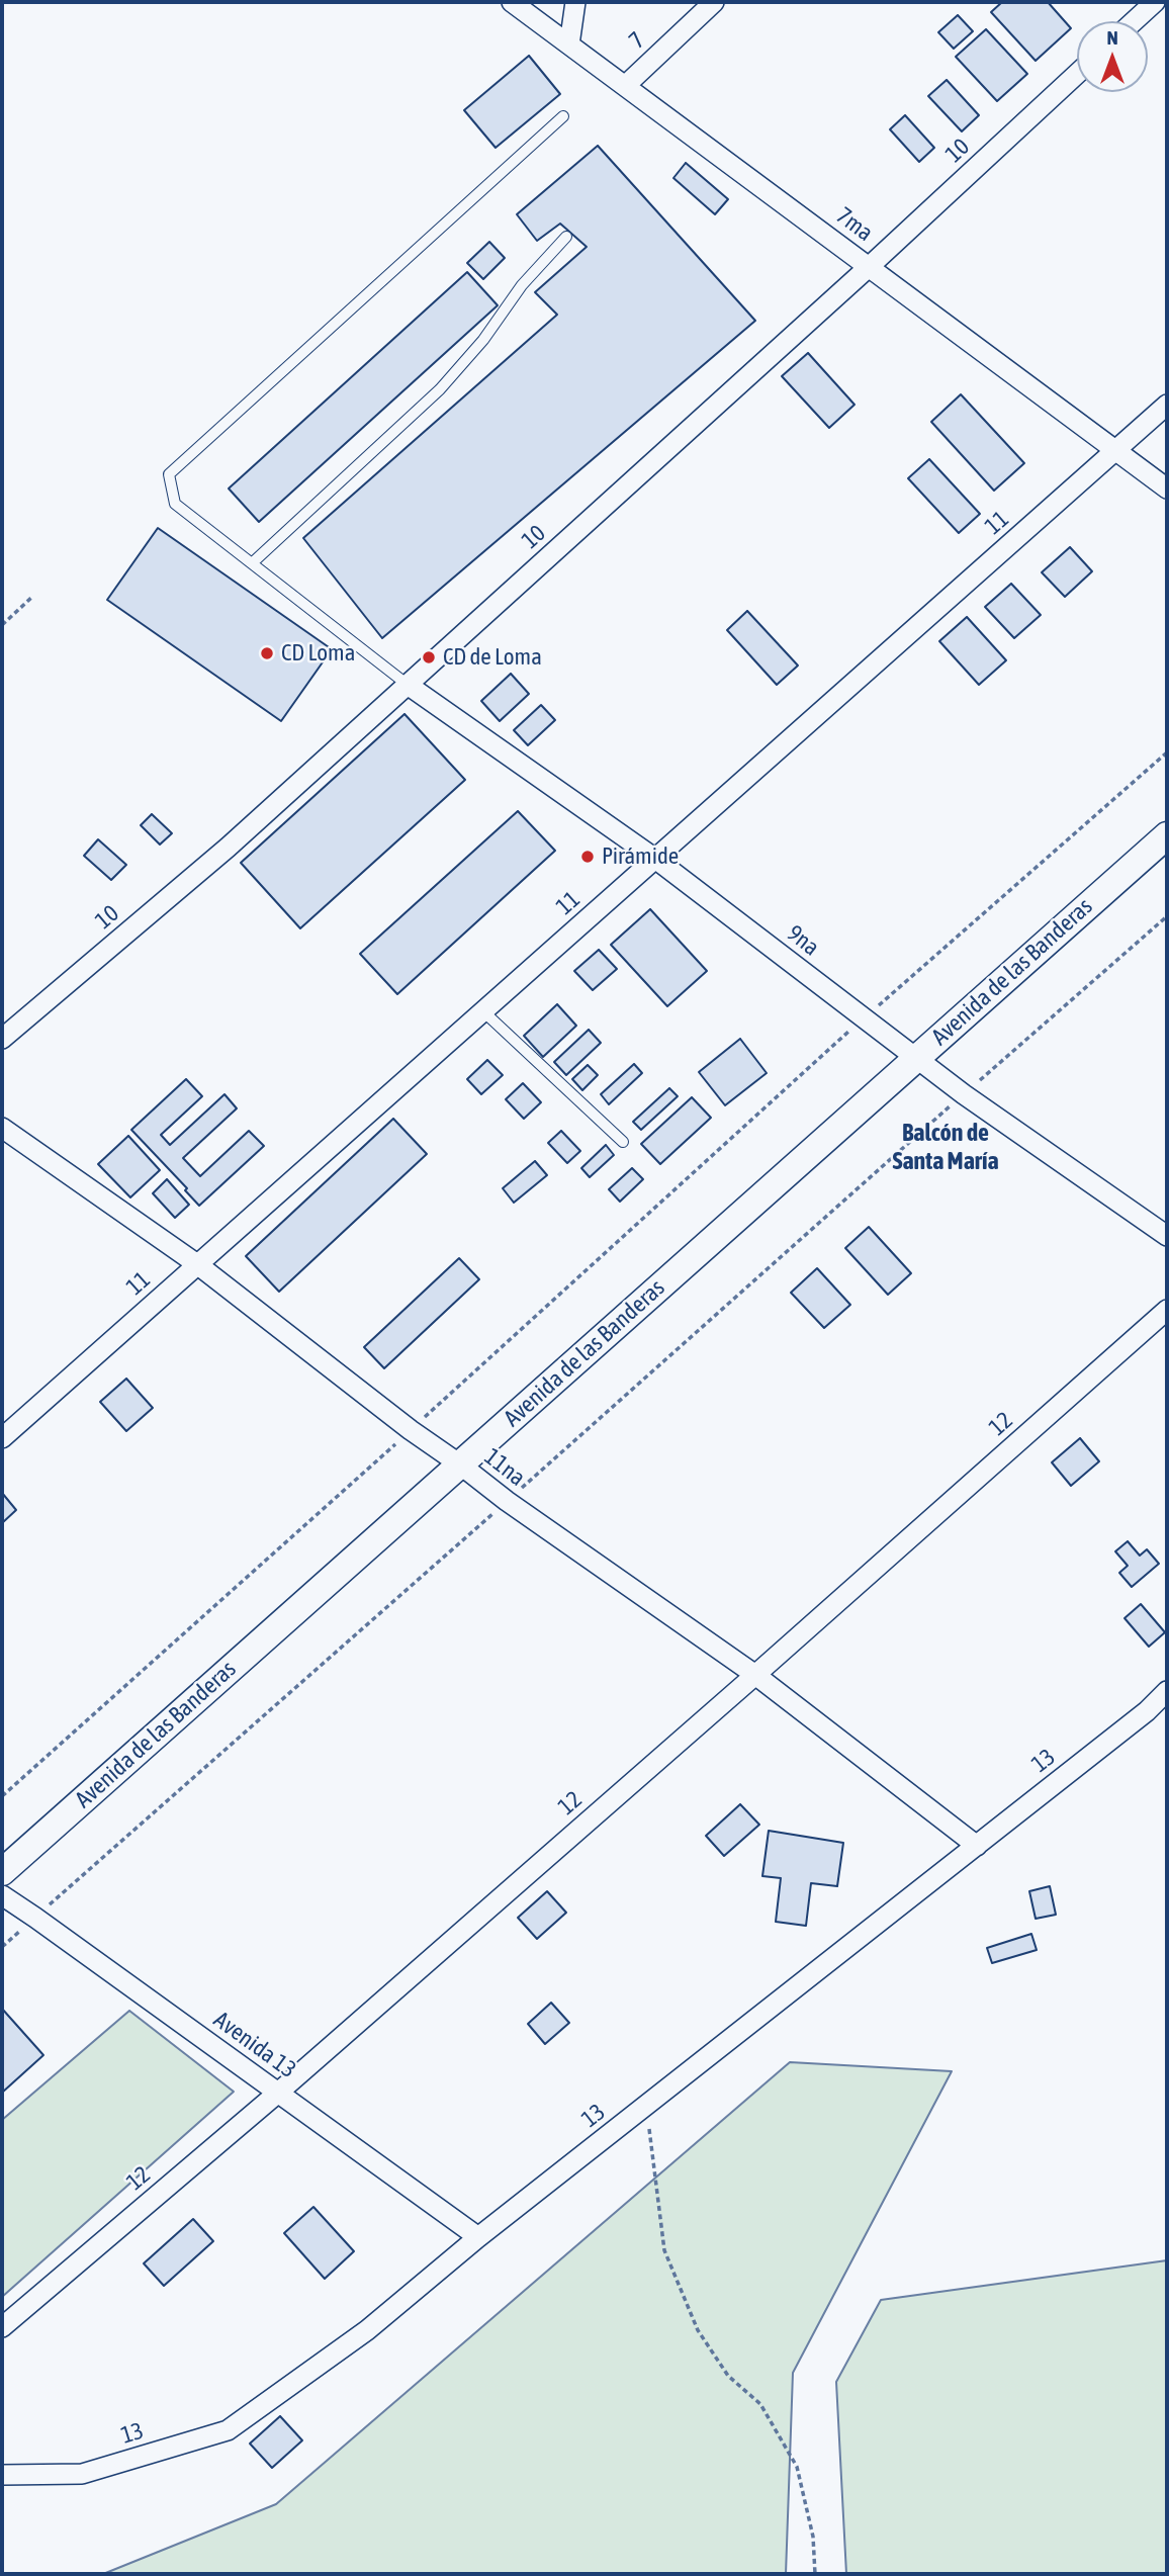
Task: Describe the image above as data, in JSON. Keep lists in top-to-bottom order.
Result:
{
  "streets": {
    "street": [
      "7",
      "10",
      "7ma",
      "11",
      "9na",
      "Avenida de las Banderas",
      "12",
      "11na",
      "13",
      "Avenida 13"
    ]
  },
  "crossings": [
    ["7", "7ma"],
    ["10", "7ma"],
    ["10", "9na"],
    ["7ma", "11"],
    ["11", "9na"],
    ["11", "11na"],
    ["9na", "Avenida de las Banderas"],
    ["Avenida de las Banderas", "11na"],
    ["12", "11na"],
    ["12", "Avenida 13"],
    ["11na", "13"],
    ["13", "Avenida 13"]
  ],
  "districts": ["Balcón de Santa María"],
  "places": ["CD Loma", "CD de Loma", "Pirámide"],
  "north": "top"
}
